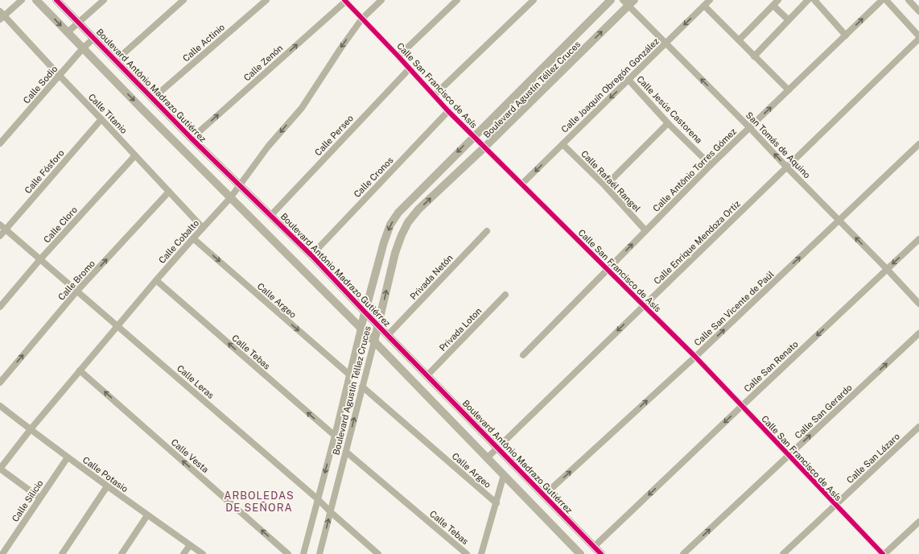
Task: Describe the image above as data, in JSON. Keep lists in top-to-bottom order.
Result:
{
  "streets": {
    "street": [
      "Calle Actinio",
      "Calle Zenón",
      "Calle Sodio",
      "Boulevard Antônio Madrazo Gutiérrez",
      "Calle San Francisco de Asís",
      "Calle Joaquín Obregón González",
      "Boulevard Agustín Téllez Cruces",
      "Calle Jesús Castorena",
      "Calle Titanio",
      "Calle Perseo",
      "San Tomás de Aquino",
      "Calle Antônio Torres Gómez",
      "Calle Fósforo",
      "Calle Cronos",
      "Calle Rafaél Rangel",
      "Calle Cloro",
      "Calle Cobalto",
      "Calle Enrique Mendoza Ortiz",
      "Privada Netón",
      "Calle Bromo",
      "Calle Argeo",
      "Calle San Vicente de Paúl",
      "Privada Loton",
      "Calle Tebas",
      "Calle San Renato",
      "Calle Leras",
      "Calle San Gerardo",
      "Calle Vesta",
      "Calle San Lázaro",
      "Calle Potasio",
      "Calle Silicio"
    ]
  },
  "crossings": [
    ["Calle Actinio", "Boulevard Antônio Madrazo Gutiérrez"],
    ["Calle Zenón", "Boulevard Antônio Madrazo Gutiérrez"],
    ["Calle Zenón", "Calle San Francisco de Asís"],
    ["Calle Sodio", "Boulevard Antônio Madrazo Gutiérrez"],
    ["Calle Sodio", "Calle Titanio"],
    ["Boulevard Antônio Madrazo Gutiérrez", "Boulevard Agustín Téllez Cruces"],
    ["Boulevard Antônio Madrazo Gutiérrez", "Calle Perseo"],
    ["Boulevard Antônio Madrazo Gutiérrez", "Calle Cronos"],
    ["Boulevard Antônio Madrazo Gutiérrez", "Calle Cobalto"],
    ["Boulevard Antônio Madrazo Gutiérrez", "Calle Enrique Mendoza Ortiz"],
    ["Boulevard Antônio Madrazo Gutiérrez", "Privada Netón"],
    ["Boulevard Antônio Madrazo Gutiérrez", "Calle San Vicente de Paúl"],
    ["Boulevard Antônio Madrazo Gutiérrez", "Privada Loton"],
    ["Boulevard Antônio Madrazo Gutiérrez", "Calle San Renato"],
    ["Calle San Francisco de Asís", "Calle Joaquín Obregón González"],
    ["Calle San Francisco de Asís", "Boulevard Agustín Téllez Cruces"],
    ["Calle San Francisco de Asís", "Calle Perseo"],
    ["Calle San Francisco de Asís", "Calle Antônio Torres Gómez"],
    ["Calle San Francisco de Asís", "Calle Cronos"],
    ["Calle San Francisco de Asís", "Calle Cobalto"],
    ["Calle San Francisco de Asís", "Calle Enrique Mendoza Ortiz"],
    ["Calle San Francisco de Asís", "Calle San Vicente de Paúl"],
    ["Calle San Francisco de Asís", "Calle San Renato"],
    ["Calle San Francisco de Asís", "Calle San Gerardo"],
    ["Calle San Francisco de Asís", "Calle San Lázaro"],
    ["Calle Joaquín Obregón González", "Calle Jesús Castorena"],
    ["Calle Joaquín Obregón González", "San Tomás de Aquino"],
    ["Calle Joaquín Obregón González", "Calle Rafaél Rangel"],
    ["Boulevard Agustín Téllez Cruces", "San Tomás de Aquino"],
    ["Boulevard Agustín Téllez Cruces", "Calle Argeo"],
    ["Boulevard Agustín Téllez Cruces", "Calle Tebas"],
    ["Boulevard Agustín Téllez Cruces", "Calle Leras"],
    ["Calle Jesús Castorena", "Calle Antônio Torres Gómez"],
    ["Calle Titanio", "Calle Fósforo"],
    ["Calle Titanio", "Calle Cloro"],
    ["Calle Titanio", "Calle Cobalto"],
    ["Calle Titanio", "Calle Bromo"],
    ["San Tomás de Aquino", "Calle Antônio Torres Gómez"],
    ["San Tomás de Aquino", "Calle Enrique Mendoza Ortiz"],
    ["San Tomás de Aquino", "Calle San Vicente de Paúl"],
    ["San Tomás de Aquino", "Calle San Renato"],
    ["Calle Antônio Torres Gómez", "Calle Rafaél Rangel"],
    ["Calle Fósforo", "Calle Leras"],
    ["Calle Cloro", "Calle Leras"],
    ["Calle Cobalto", "Calle Argeo"],
    ["Calle Cobalto", "Calle Tebas"],
    ["Calle Cobalto", "Calle Leras"],
    ["Calle Cobalto", "Calle Vesta"],
    ["Calle Cobalto", "Calle Potasio"],
    ["Calle Bromo", "Calle Leras"],
    ["Calle Potasio", "Calle Silicio"]
  ],
  "one_way": [
    "Calle Zenón",
    "Calle Joaquín Obregón González",
    "Calle Bromo",
    "Calle San Vicente de Paúl",
    "Calle Tebas",
    "Calle San Renato",
    "Calle San Gerardo",
    "Calle Vesta"
  ],
  "districts": ["ARBOLEDAS DE SEÑORA"]
}
